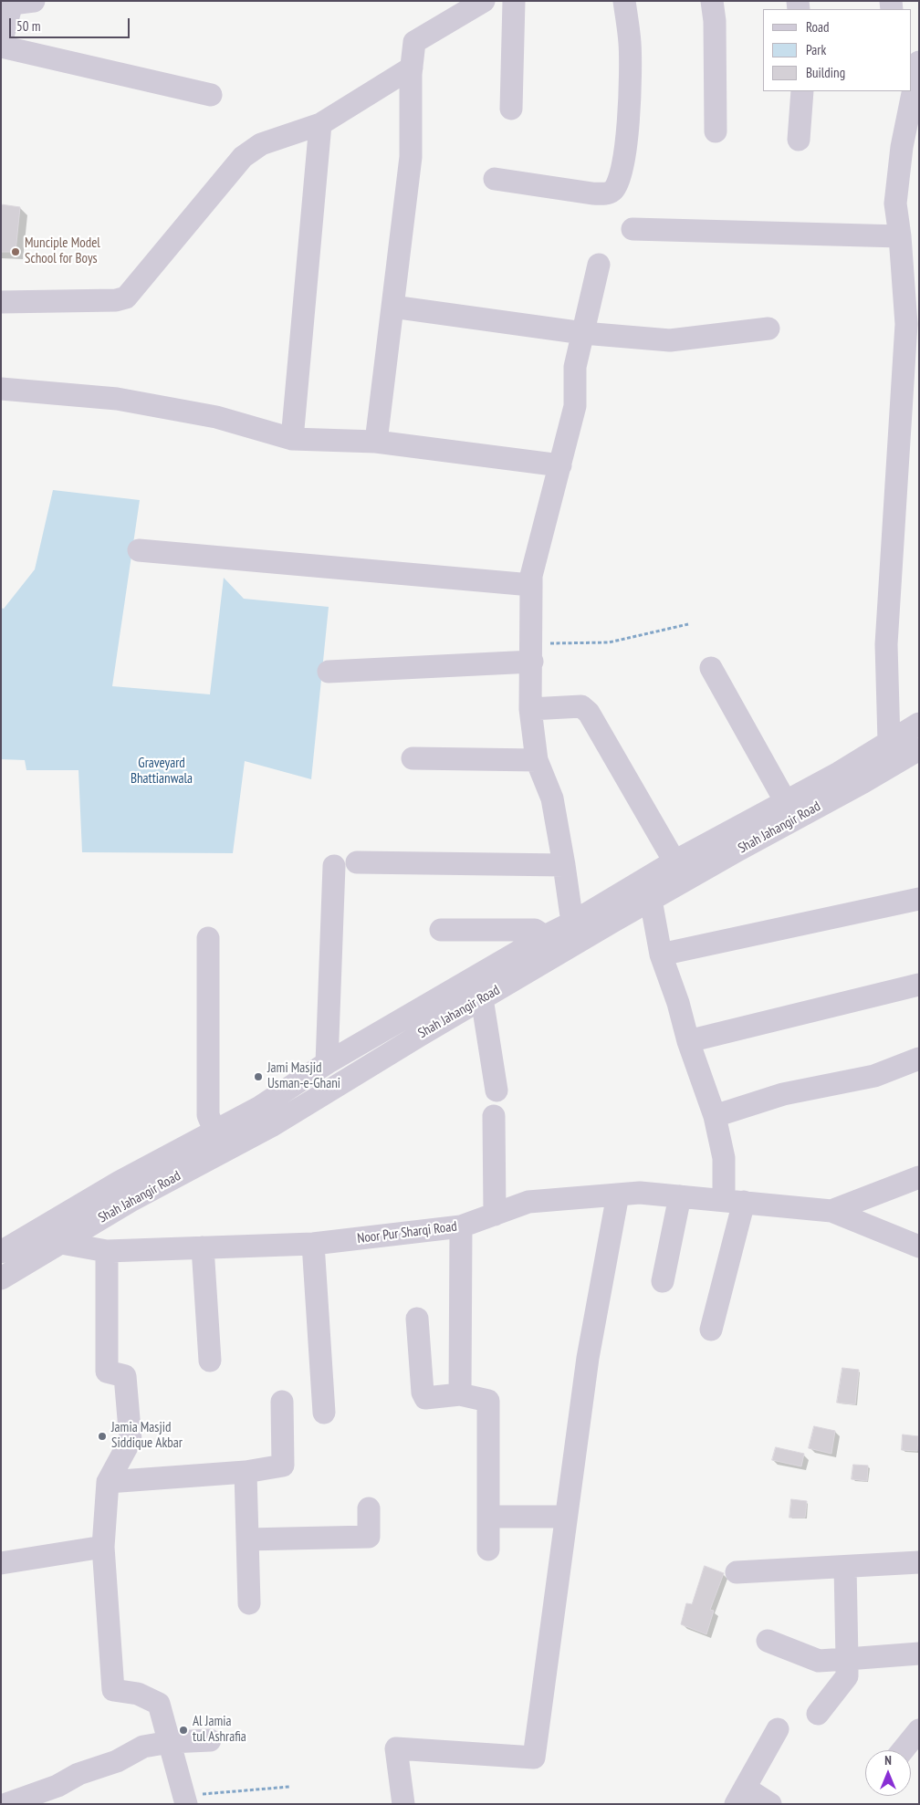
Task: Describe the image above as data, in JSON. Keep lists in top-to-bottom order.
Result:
{
  "streets": {
    "street": ["Shah Jahangir Road", "Noor Pur Sharqi Road"]
  },
  "crossings": [
    ["Shah Jahangir Road", "Noor Pur Sharqi Road"]
  ],
  "parks": ["Graveyard Bhattianwala"],
  "places": [
    "Munciple Model School for Boys",
    "Jami Masjid Usman-e-Ghani",
    "Jamia Masjid Siddique Akbar",
    "Al Jamia tul Ashrafia"
  ],
  "legend": ["Road", "Park", "Building"],
  "scale_bar": "50 m",
  "north": "top"
}
